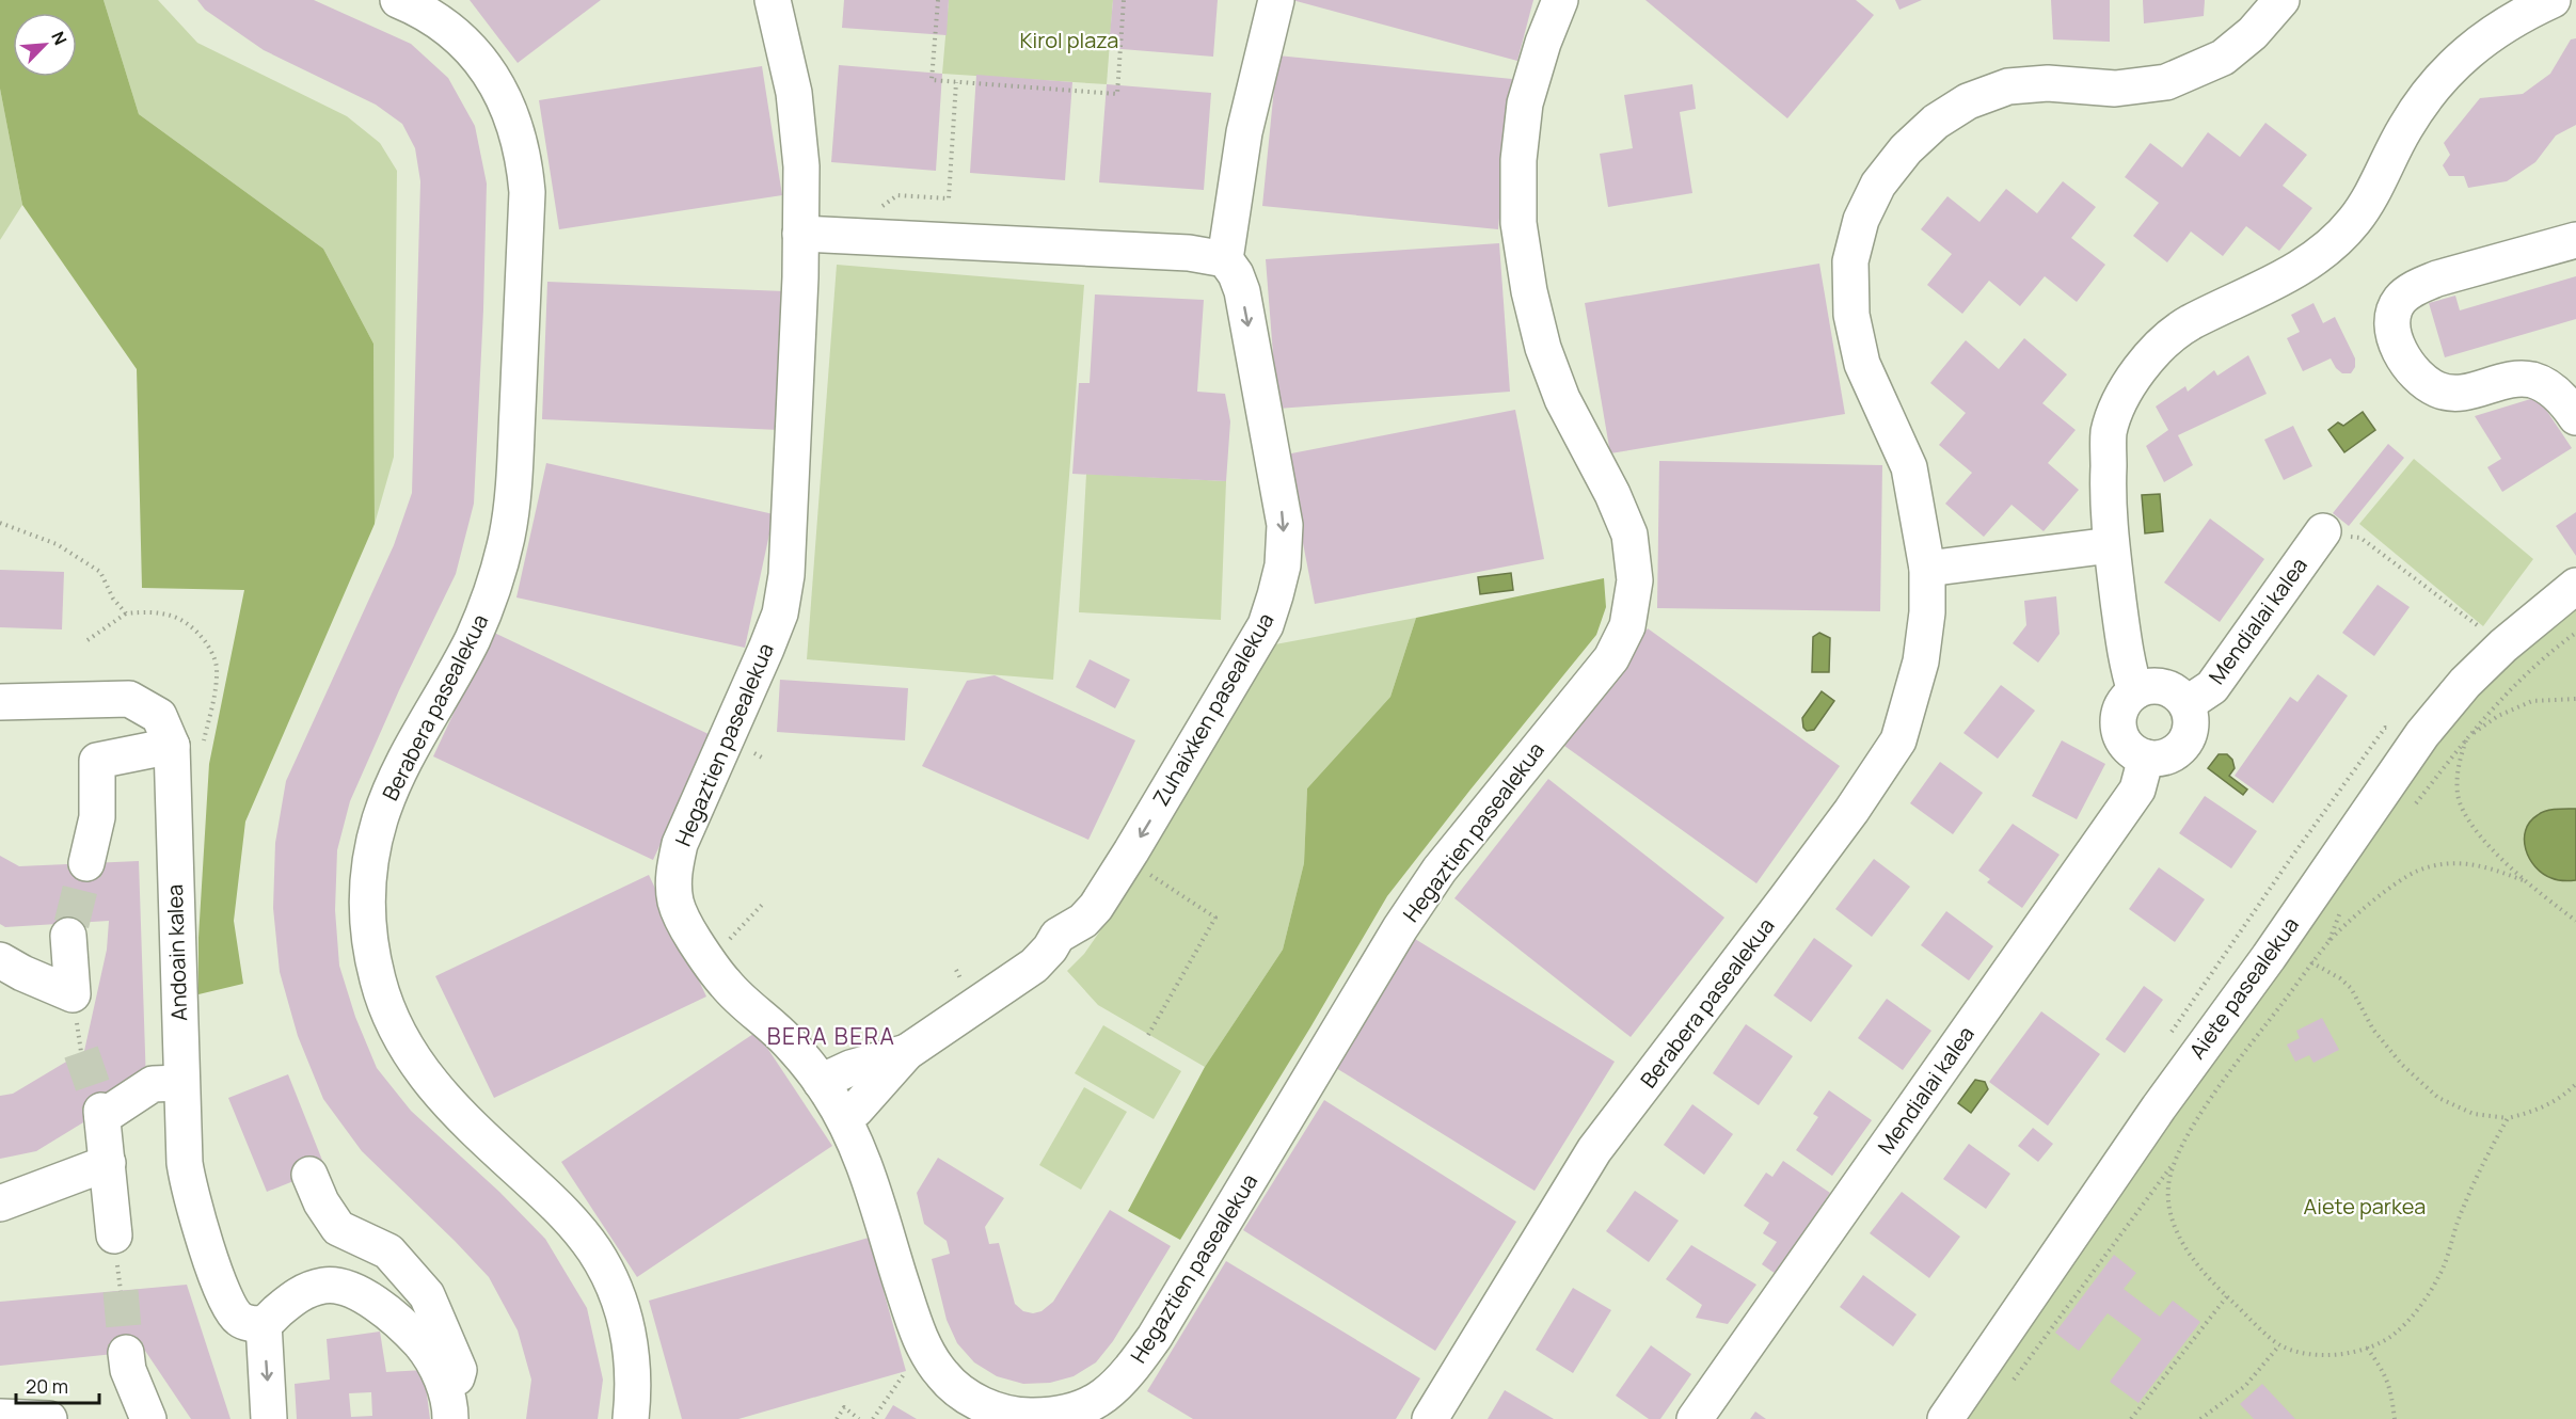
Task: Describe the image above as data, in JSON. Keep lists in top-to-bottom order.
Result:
{
  "streets": {
    "street": [
      "Mendialai kalea",
      "Berabera pasealekua",
      "Zuhaixken pasealekua",
      "Hegaztien pasealekua",
      "Andoain kalea",
      "Aiete pasealekua"
    ]
  },
  "crossings": [
    ["Zuhaixken pasealekua", "Hegaztien pasealekua"]
  ],
  "one_way": ["Zuhaixken pasealekua"],
  "districts": ["BERA BERA"],
  "parks": ["Kirol plaza", "Aiete parkea"],
  "scale_bar": "20 m",
  "north": "top right"
}
